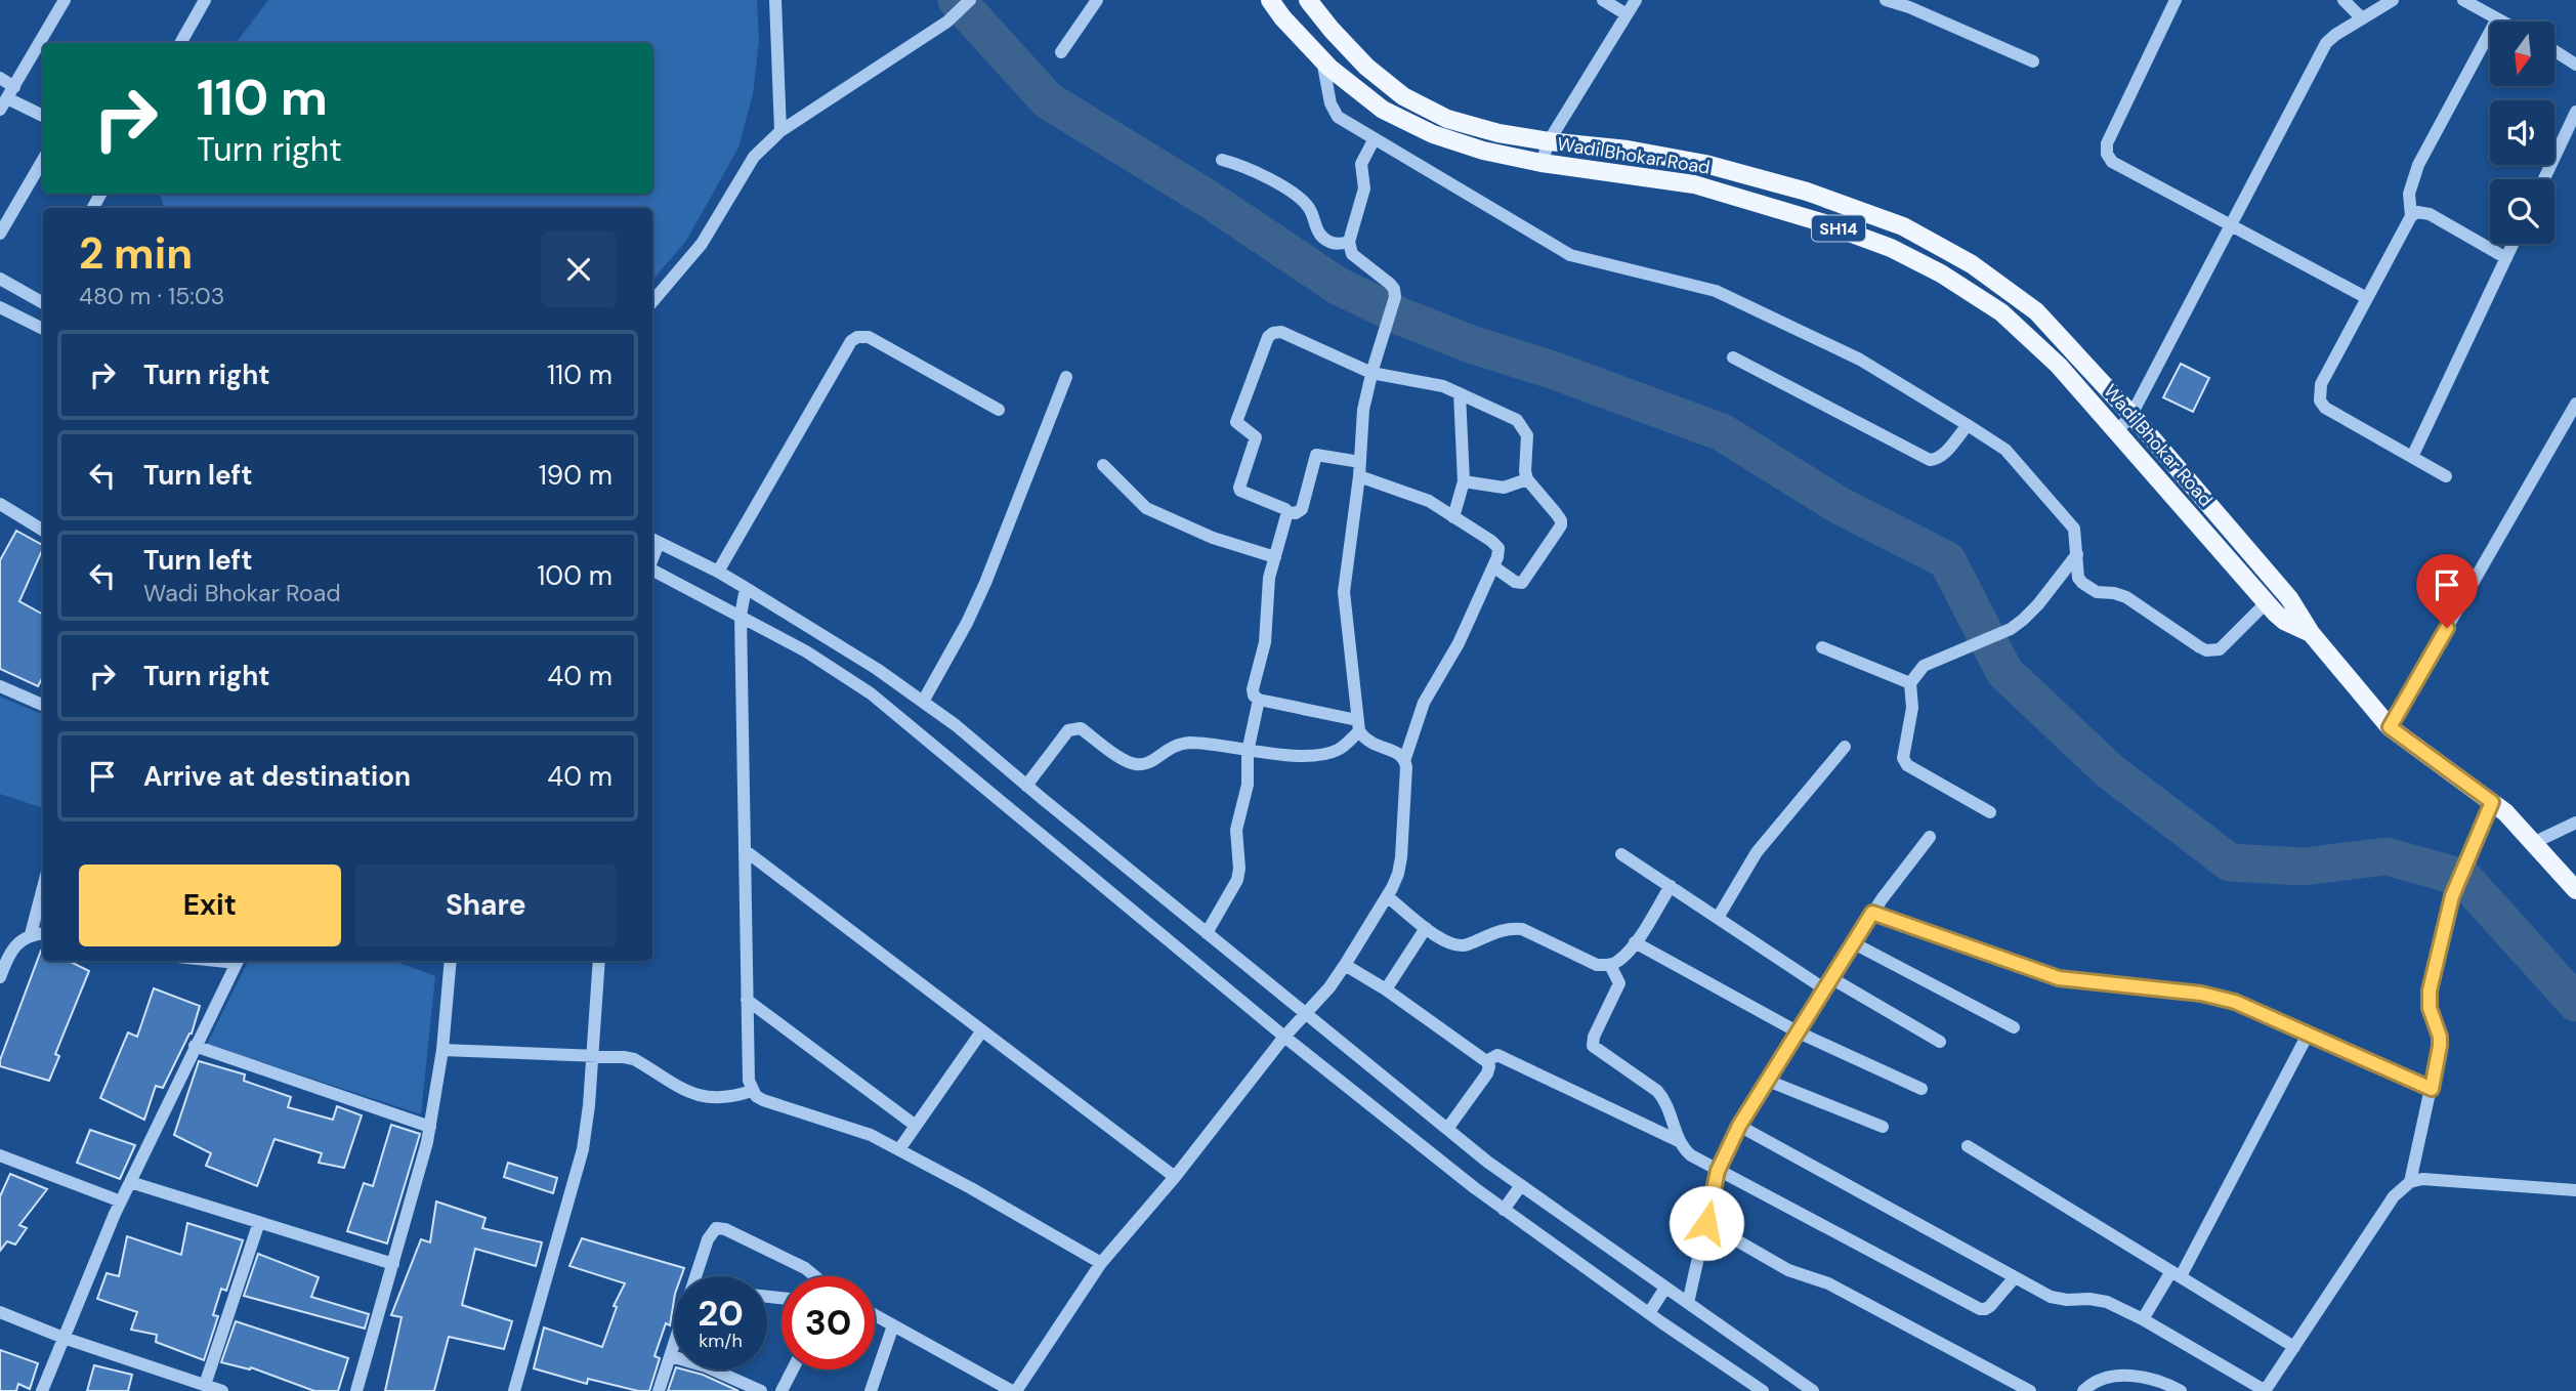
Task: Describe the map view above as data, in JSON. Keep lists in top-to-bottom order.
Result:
{
  "streets": {
    "main road": ["Wadi Bhokar Road", "SH14"]
  },
  "north": "bottom",
  "page": {
    "turn": ["110 m", "Turn right"],
    "heading": ["2 min", "480 m · 15:03"],
    "list": [
      {
        "name": "Turn right",
        "value": "110 m"
      },
      {
        "name": "Turn left",
        "value": "190 m"
      },
      {
        "name": "Turn left",
        "note": "Wadi Bhokar Road",
        "value": "100 m"
      },
      {
        "name": "Turn right",
        "value": "40 m"
      },
      {
        "name": "Arrive at destination",
        "value": "40 m"
      }
    ],
    "buttons": ["Exit", "Share"],
    "speed": "20 km/h",
    "limit": "30"
  }
}
